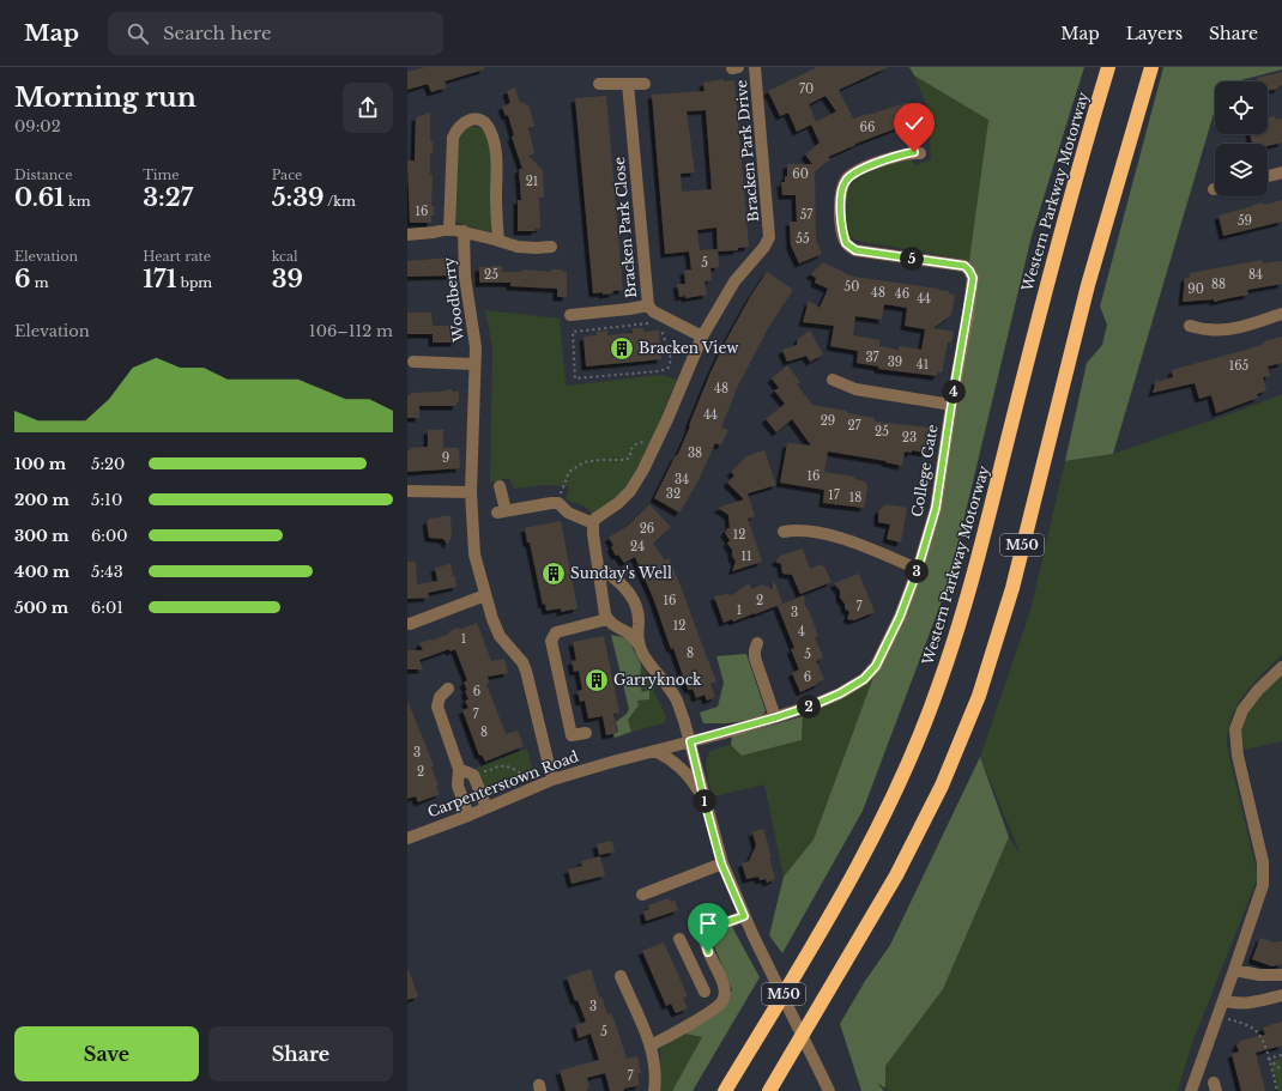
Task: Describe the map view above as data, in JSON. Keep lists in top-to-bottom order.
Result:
{
  "streets": {
    "highway": ["Western Parkway Motorway", "M50"],
    "street": [
      "Bracken Park Drive",
      "Bracken Park Close",
      "Woodberry",
      "College Gate",
      "Carpenterstown Road"
    ]
  },
  "crossings": [
    ["Bracken Park Drive", "Bracken Park Close"],
    ["Woodberry", "Carpenterstown Road"],
    ["College Gate", "Carpenterstown Road"]
  ],
  "places": {
    "building": ["Bracken View", "Sunday's Well", "Garryknock"]
  },
  "house_numbers": [
    "70",
    "66",
    "60",
    "21",
    "16",
    "57",
    "59",
    "55",
    "5",
    "25",
    "84",
    "88",
    "50",
    "90",
    "48",
    "46",
    "44",
    "37",
    "39",
    "41",
    "165",
    "48",
    "44",
    "29",
    "27",
    "25",
    "23",
    "38",
    "9",
    "16",
    "34",
    "32",
    "17",
    "18",
    "26",
    "12",
    "24",
    "11",
    "16",
    "2",
    "7",
    "1",
    "3",
    "12",
    "4",
    "1",
    "8",
    "5",
    "6",
    "6",
    "7",
    "8",
    "3",
    "2",
    "3",
    "5",
    "7"
  ],
  "page": {
    "header": "Map",
    "search": "Search here",
    "nav": ["Map", "Layers", "Share"],
    "heading": ["Morning run", "09:02"],
    "stats": [
      ["Distance", "0.61 km"],
      ["Time", "3:27"],
      ["Pace", "5:39 /km"],
      ["Elevation", "6 m"],
      ["Heart rate", "171 bpm"],
      ["kcal", "39"]
    ],
    "pins": [
      "5",
      "4",
      "3",
      "2",
      "1"
    ],
    "chart": ["Elevation", "106–112 m"],
    "list": [
      {
        "name": "100 m",
        "note": "5:20"
      },
      {
        "name": "200 m",
        "note": "5:10"
      },
      {
        "name": "300 m",
        "note": "6:00"
      },
      {
        "name": "400 m",
        "note": "5:43"
      },
      {
        "name": "500 m",
        "note": "6:01"
      }
    ],
    "buttons": ["Save", "Share"]
  }
}
